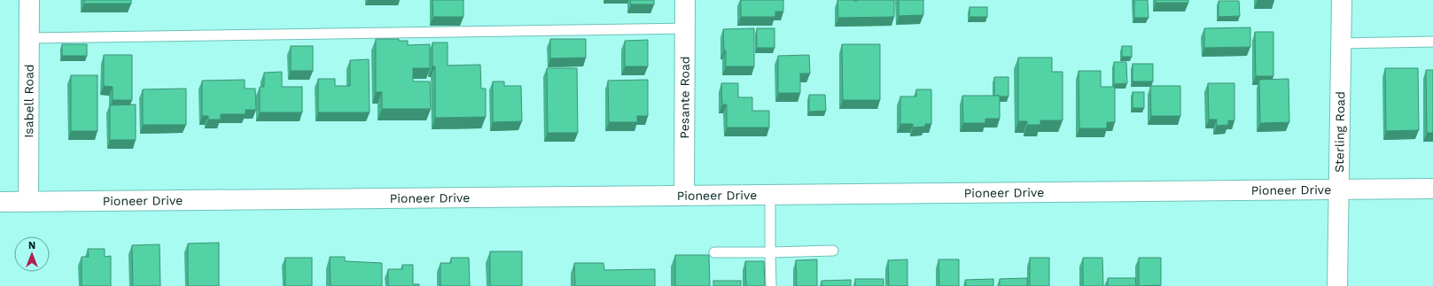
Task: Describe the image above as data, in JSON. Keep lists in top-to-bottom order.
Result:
{
  "streets": {
    "street": [
      "Pesante Road",
      "Isabell Road",
      "Sterling Road",
      "Pioneer Drive"
    ]
  },
  "crossings": [
    ["Pesante Road", "Pioneer Drive"],
    ["Isabell Road", "Pioneer Drive"],
    ["Sterling Road", "Pioneer Drive"]
  ],
  "north": "top"
}
